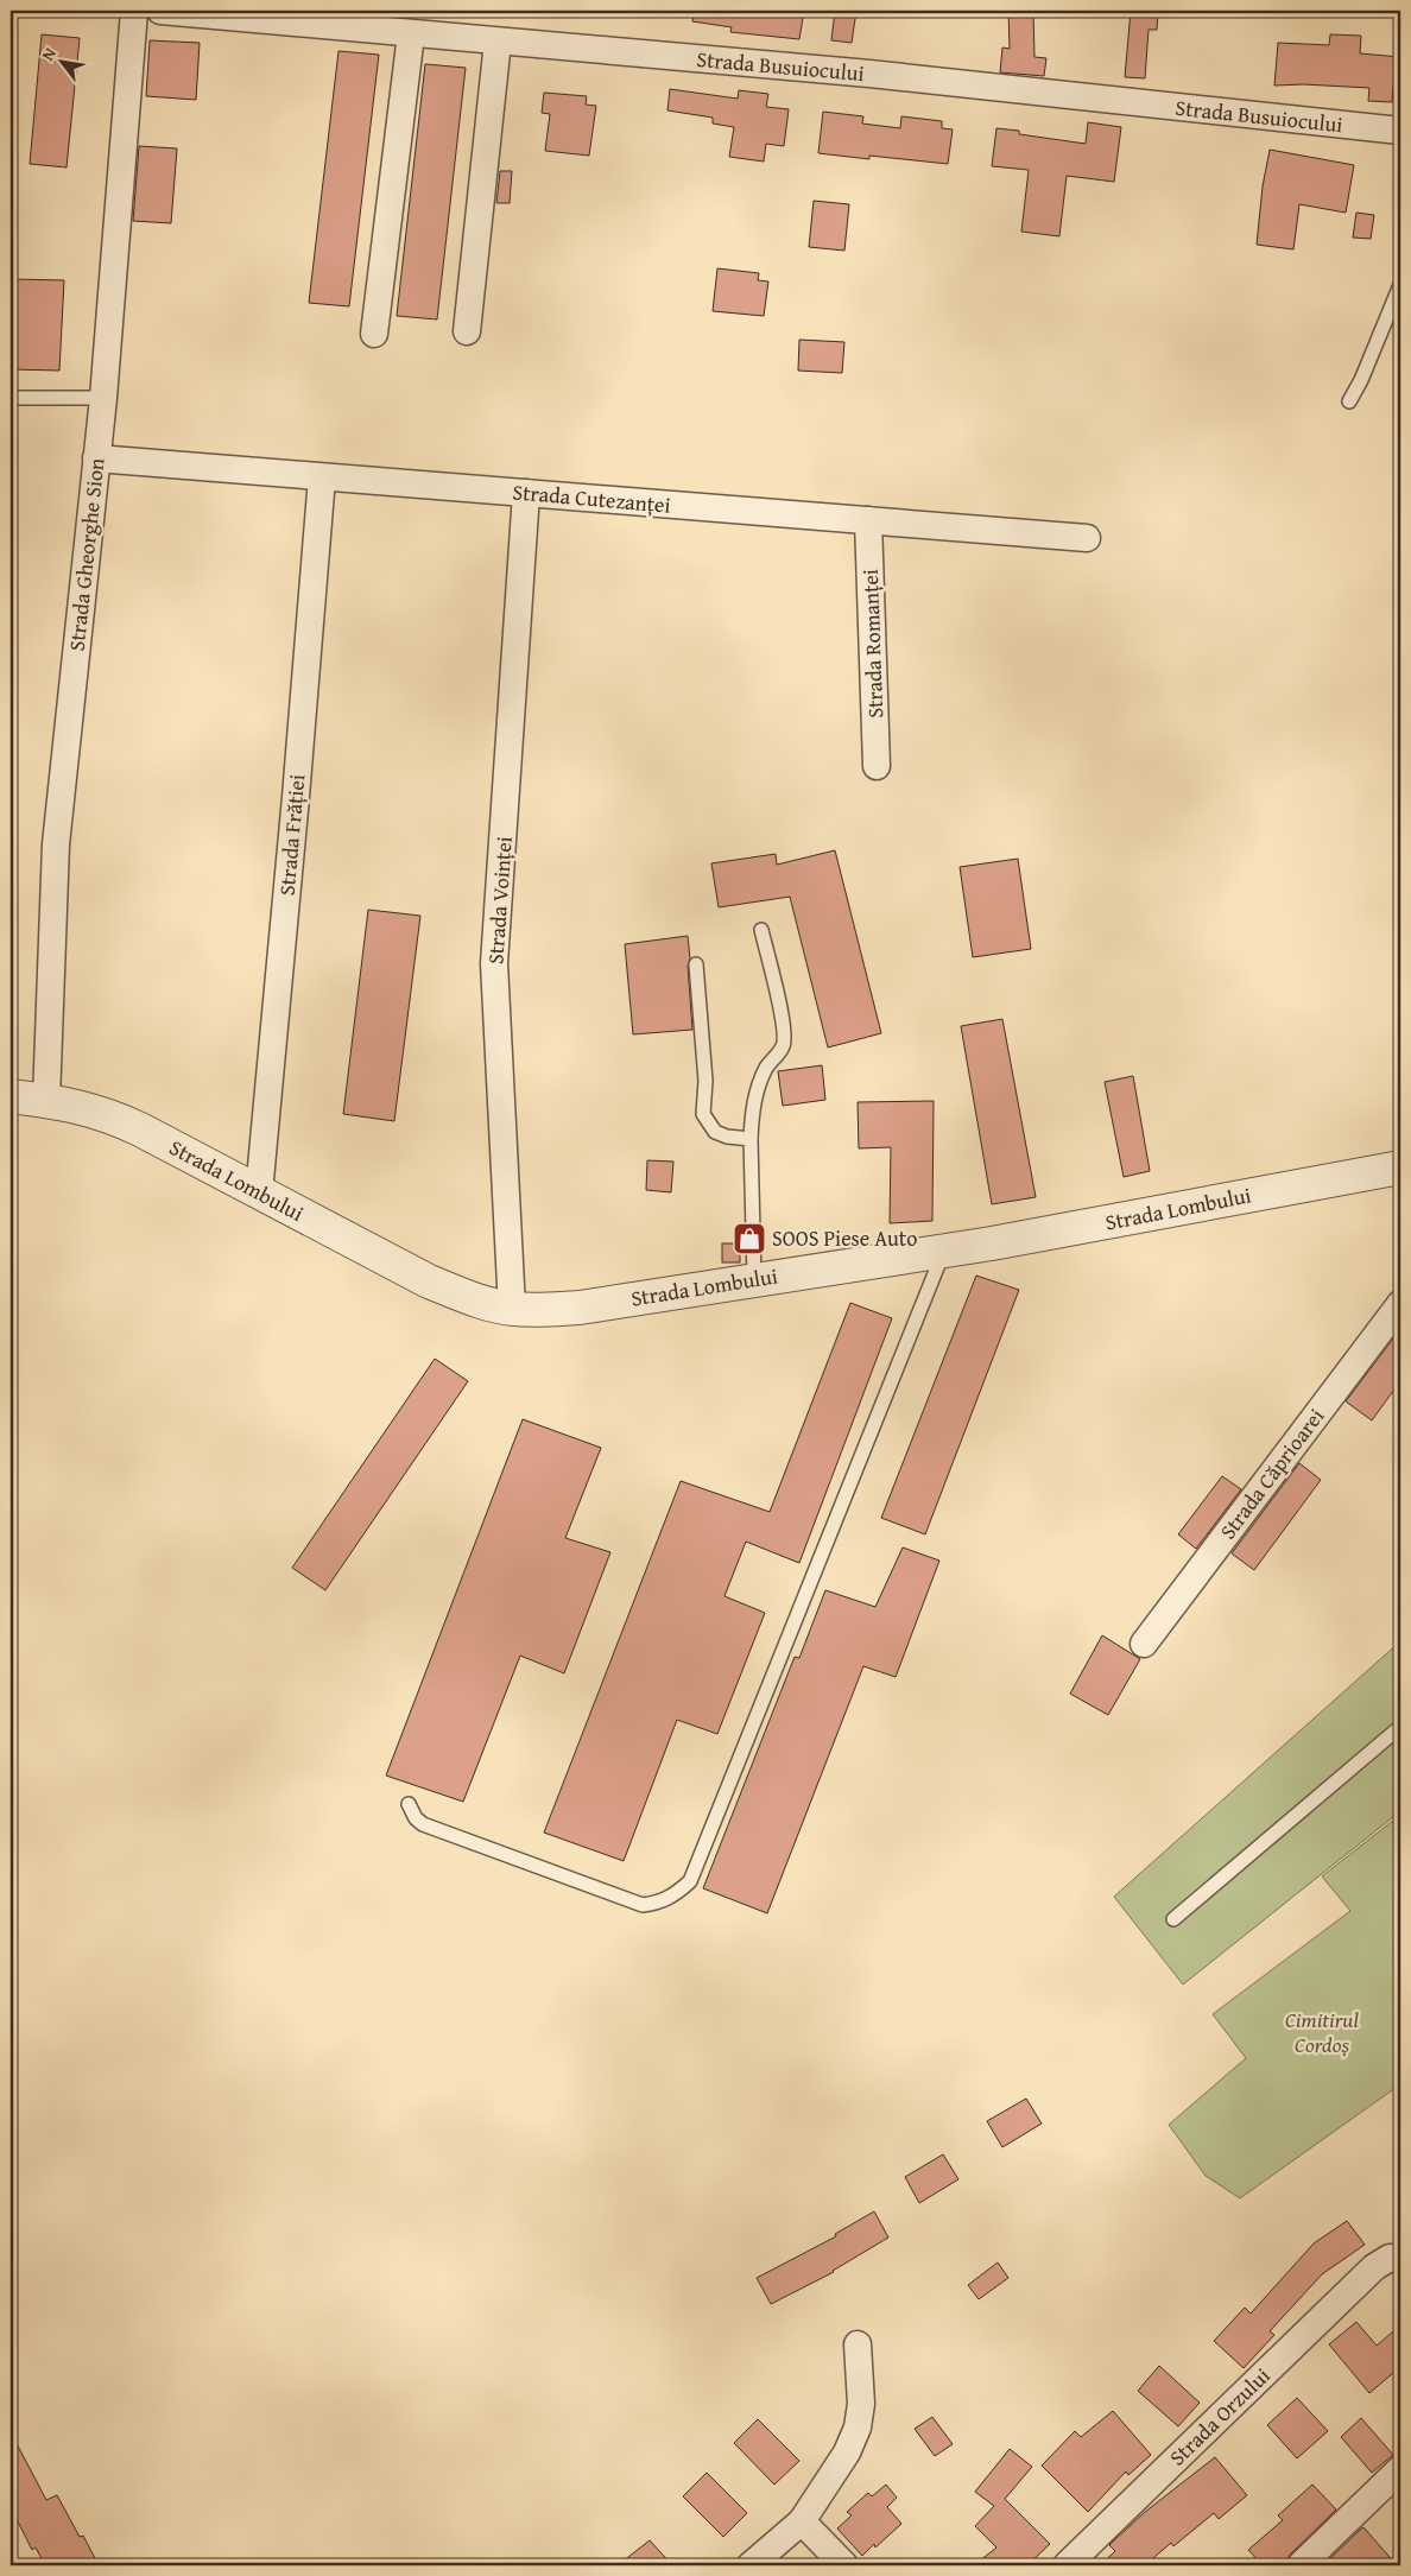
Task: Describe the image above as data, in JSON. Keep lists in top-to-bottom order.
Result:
{
  "streets": {
    "street": [
      "Strada Busuiocului",
      "Strada Cutezanței",
      "Strada Gheorghe Sion",
      "Strada Romanței",
      "Strada Frăției",
      "Strada Voinței",
      "Strada Lombului",
      "Strada Căprioarei",
      "Strada Orzului"
    ]
  },
  "crossings": [
    ["Strada Cutezanței", "Strada Gheorghe Sion"],
    ["Strada Cutezanței", "Strada Romanței"],
    ["Strada Cutezanței", "Strada Frăției"],
    ["Strada Cutezanței", "Strada Voinței"],
    ["Strada Gheorghe Sion", "Strada Lombului"],
    ["Strada Frăției", "Strada Lombului"],
    ["Strada Voinței", "Strada Lombului"]
  ],
  "parks": ["Cimitirul Cordoș"],
  "places": {
    "shop": ["SOOS Piese Auto"]
  },
  "north": "top left"
}
